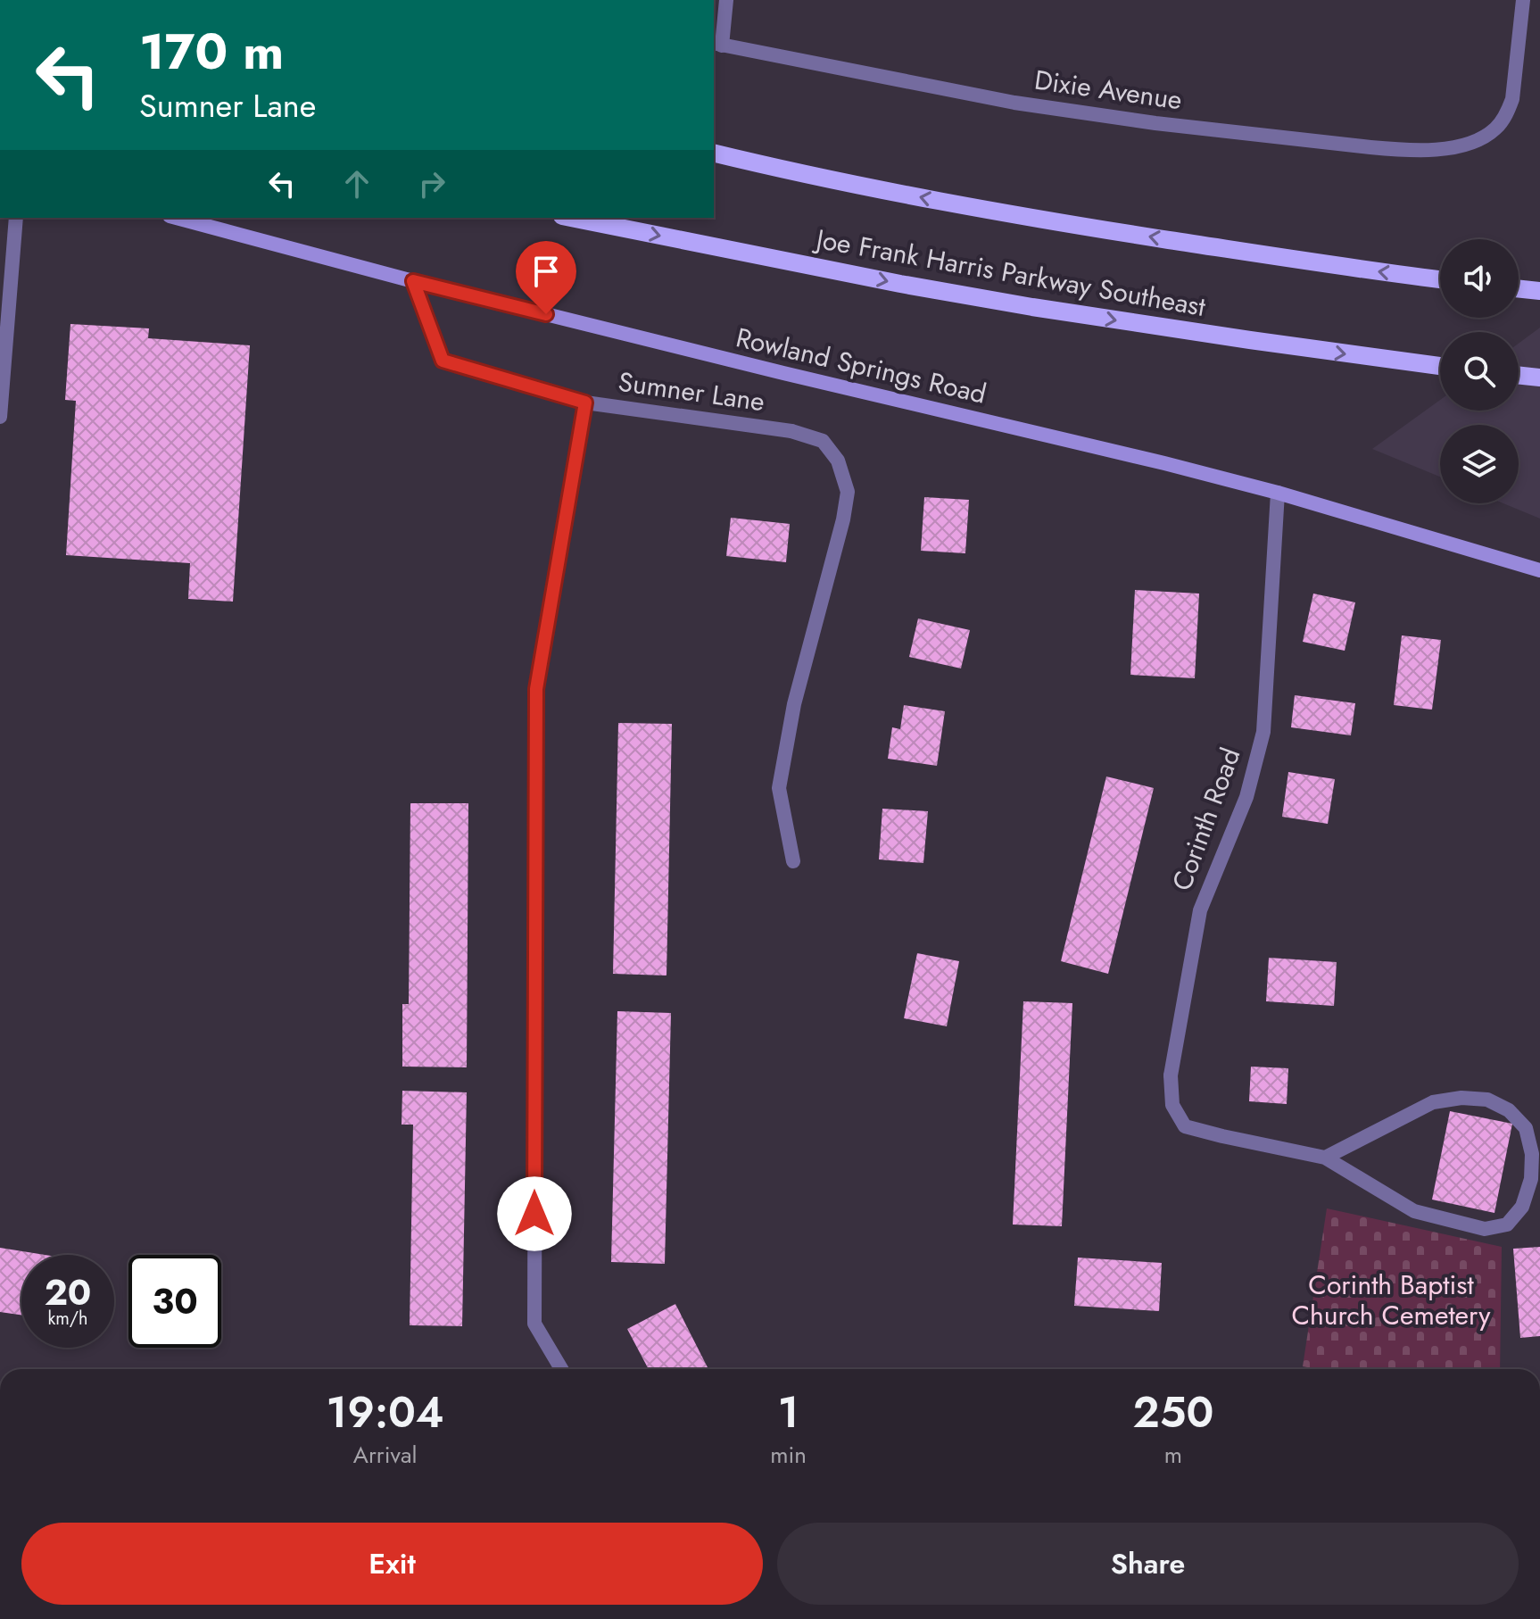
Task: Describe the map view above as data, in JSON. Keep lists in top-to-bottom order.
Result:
{
  "streets": {
    "main road": ["Joe Frank Harris Parkway Southeast"],
    "street": [
      "Dixie Avenue",
      "Rowland Springs Road",
      "Sumner Lane",
      "Corinth Road"
    ]
  },
  "crossings": [
    ["Rowland Springs Road", "Sumner Lane"],
    ["Rowland Springs Road", "Corinth Road"]
  ],
  "parks": ["Corinth Baptist Church Cemetery"],
  "page": {
    "turn": ["170 m", "Sumner Lane"],
    "speed": "20 km/h",
    "limit": "30",
    "eta": [
      "19:04",
      "Arrival",
      "1",
      "min",
      "250",
      "m"
    ],
    "buttons": ["Exit", "Share"]
  }
}
